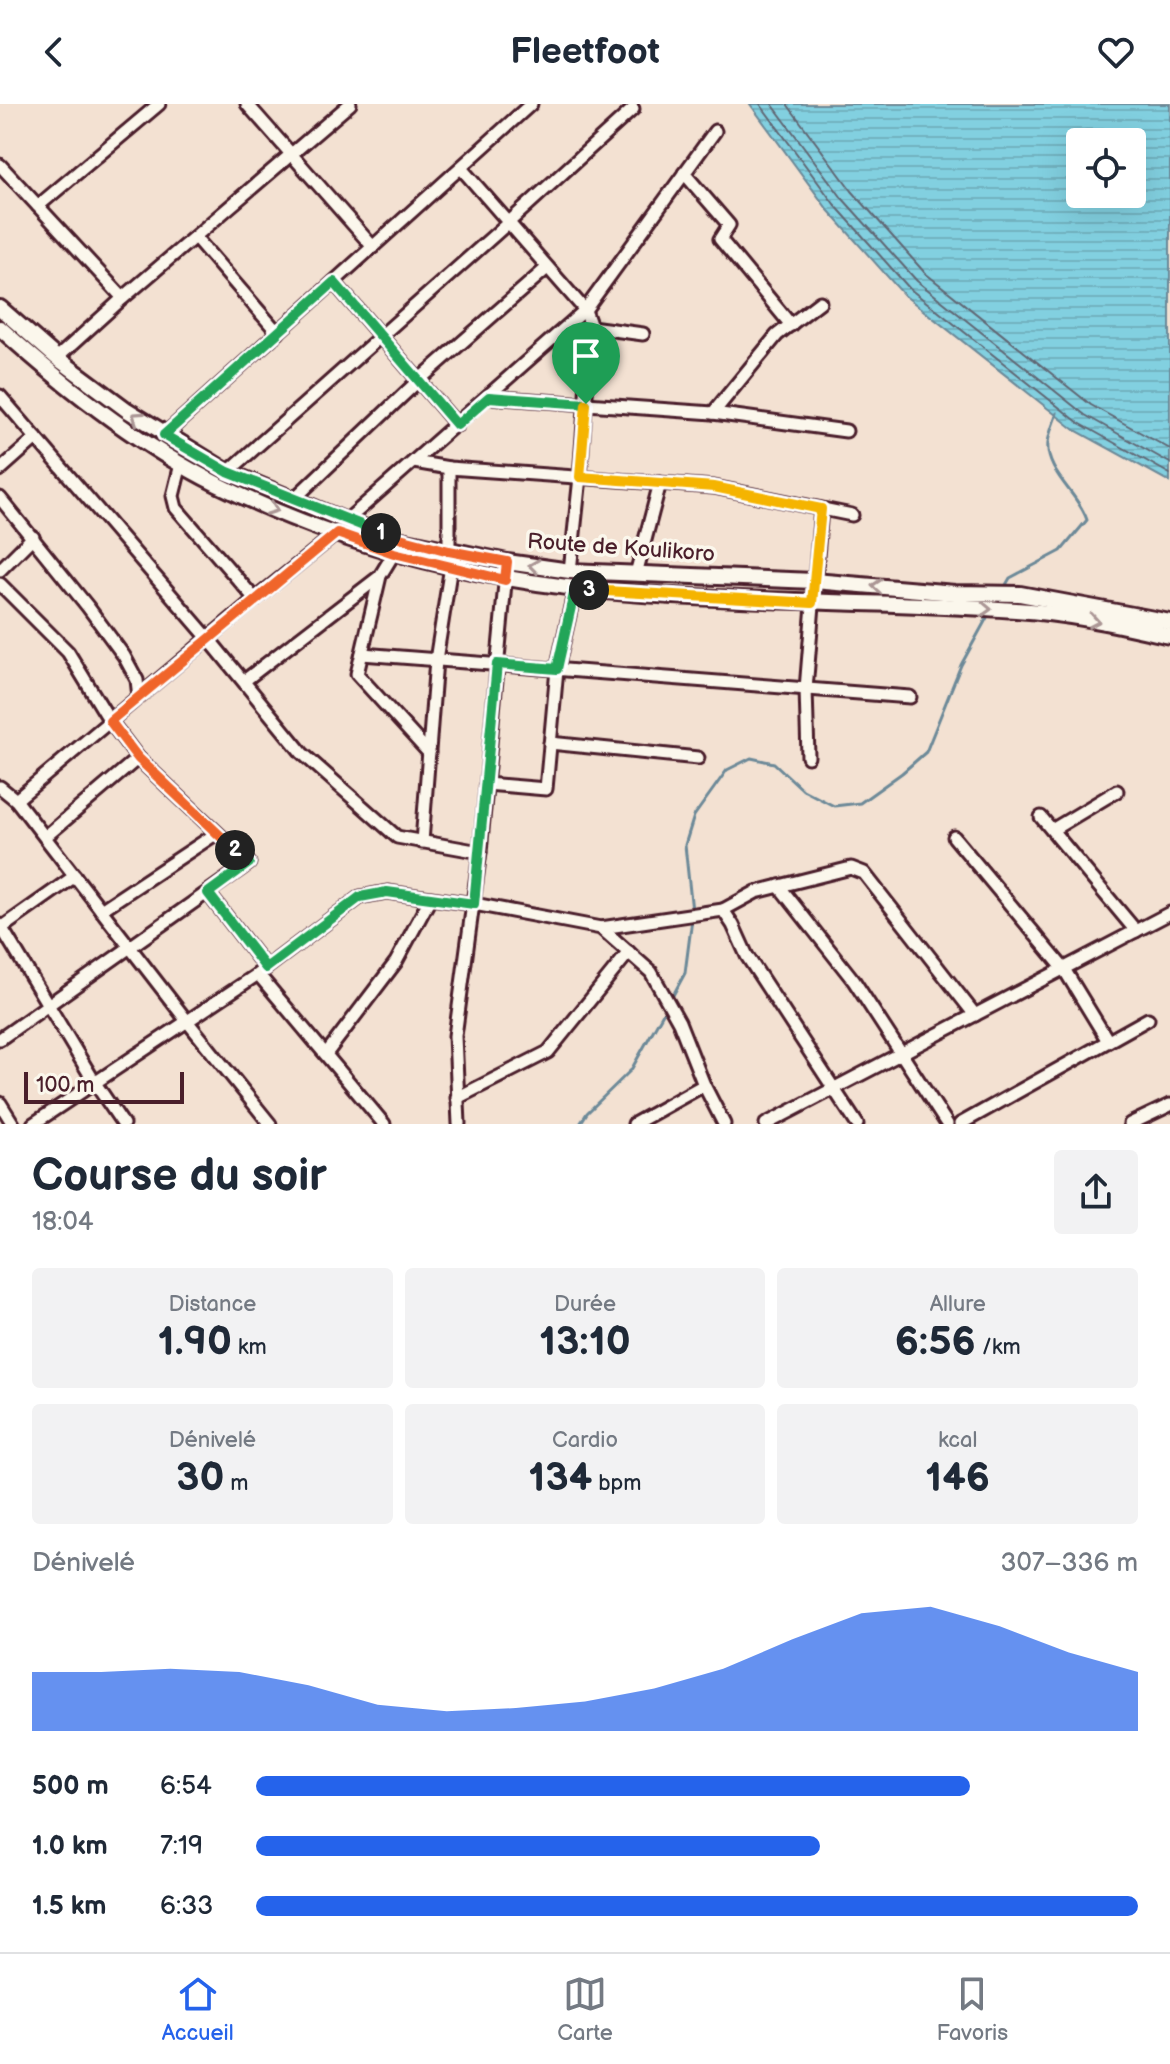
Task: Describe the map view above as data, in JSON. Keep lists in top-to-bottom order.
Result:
{
  "streets": {
    "main road": ["Route de Koulikoro"]
  },
  "scale_bar": "100 m",
  "page": {
    "header": "Fleetfoot",
    "pins": ["1", "3", "2"],
    "scale": "100 m",
    "heading": ["Course du soir", "18:04"],
    "stats": [
      ["Distance", "1.90 km"],
      ["Durée", "13:10"],
      ["Allure", "6:56 /km"],
      ["Dénivelé", "30 m"],
      ["Cardio", "134 bpm"],
      ["kcal", "146"]
    ],
    "chart": ["Dénivelé", "307–336 m"],
    "list": [
      {
        "name": "500 m",
        "note": "6:54"
      },
      {
        "name": "1.0 km",
        "note": "7:19"
      },
      {
        "name": "1.5 km",
        "note": "6:33"
      }
    ],
    "tabs": ["Accueil", "Carte", "Favoris"]
  }
}
